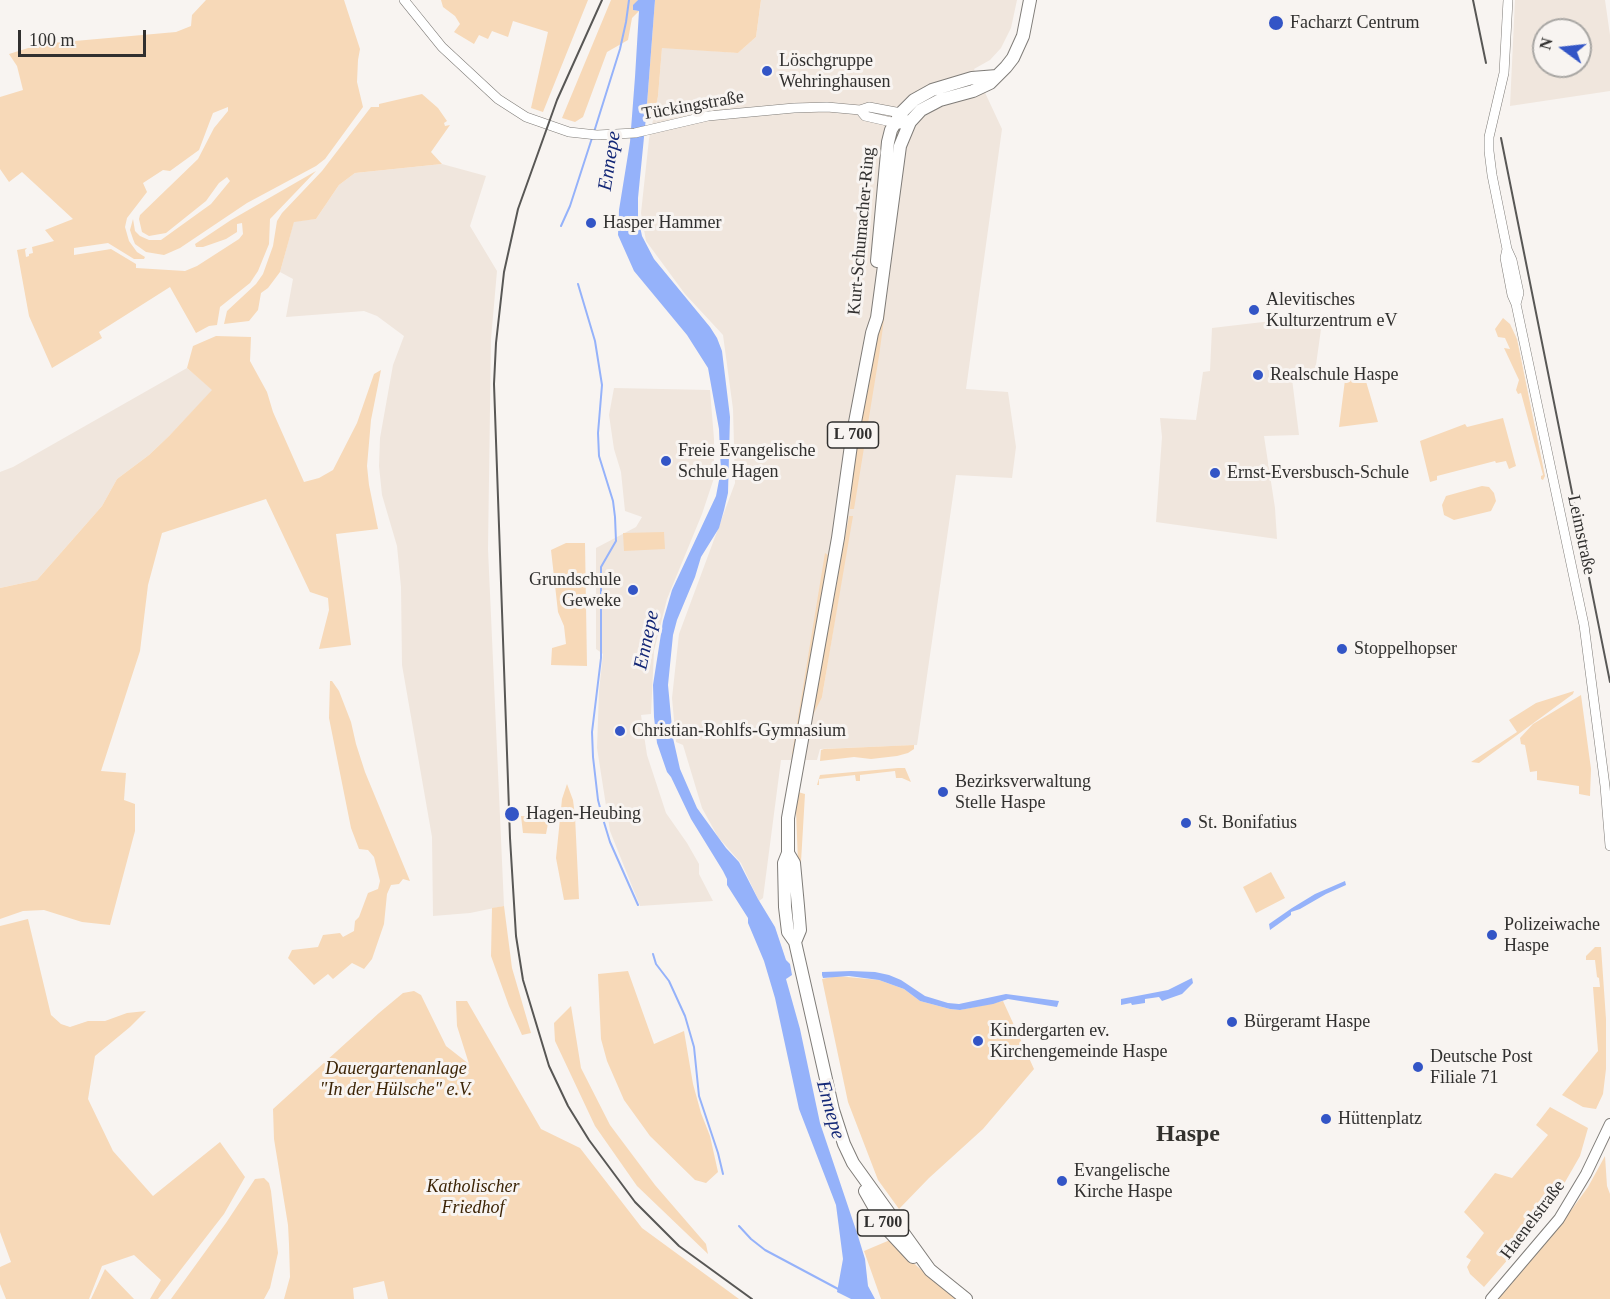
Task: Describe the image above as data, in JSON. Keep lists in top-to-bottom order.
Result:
{
  "streets": {
    "main road": ["Kurt-Schumacher-Ring", "L 700", "Haenelstraße"],
    "street": ["Tückingstraße", "Leimstraße"]
  },
  "crossings": [
    ["Tückingstraße", "Kurt-Schumacher-Ring"],
    ["Kurt-Schumacher-Ring", "L 700"]
  ],
  "districts": ["Haspe"],
  "water": ["Ennepe"],
  "parks": ["Dauergartenanlage \"In der Hülsche\" e.V.", "Katholischer Friedhof"],
  "places": [
    "Facharzt Centrum",
    "Löschgruppe Wehringhausen",
    "Hasper Hammer",
    "Alevitisches Kulturzentrum eV",
    "Realschule Haspe",
    "Freie Evangelische Schule Hagen",
    "Ernst-Eversbusch-Schule",
    "Grundschule Geweke",
    "Stoppelhopser",
    "Christian-Rohlfs-Gymnasium",
    "Bezirksverwaltung Stelle Haspe",
    "Hagen-Heubing",
    "St. Bonifatius",
    "Polizeiwache Haspe",
    "Bürgeramt Haspe",
    "Kindergarten ev. Kirchengemeinde Haspe",
    "Deutsche Post Filiale 71",
    "Hüttenplatz",
    "Evangelische Kirche Haspe"
  ],
  "scale_bar": "100 m",
  "north": "left"
}
